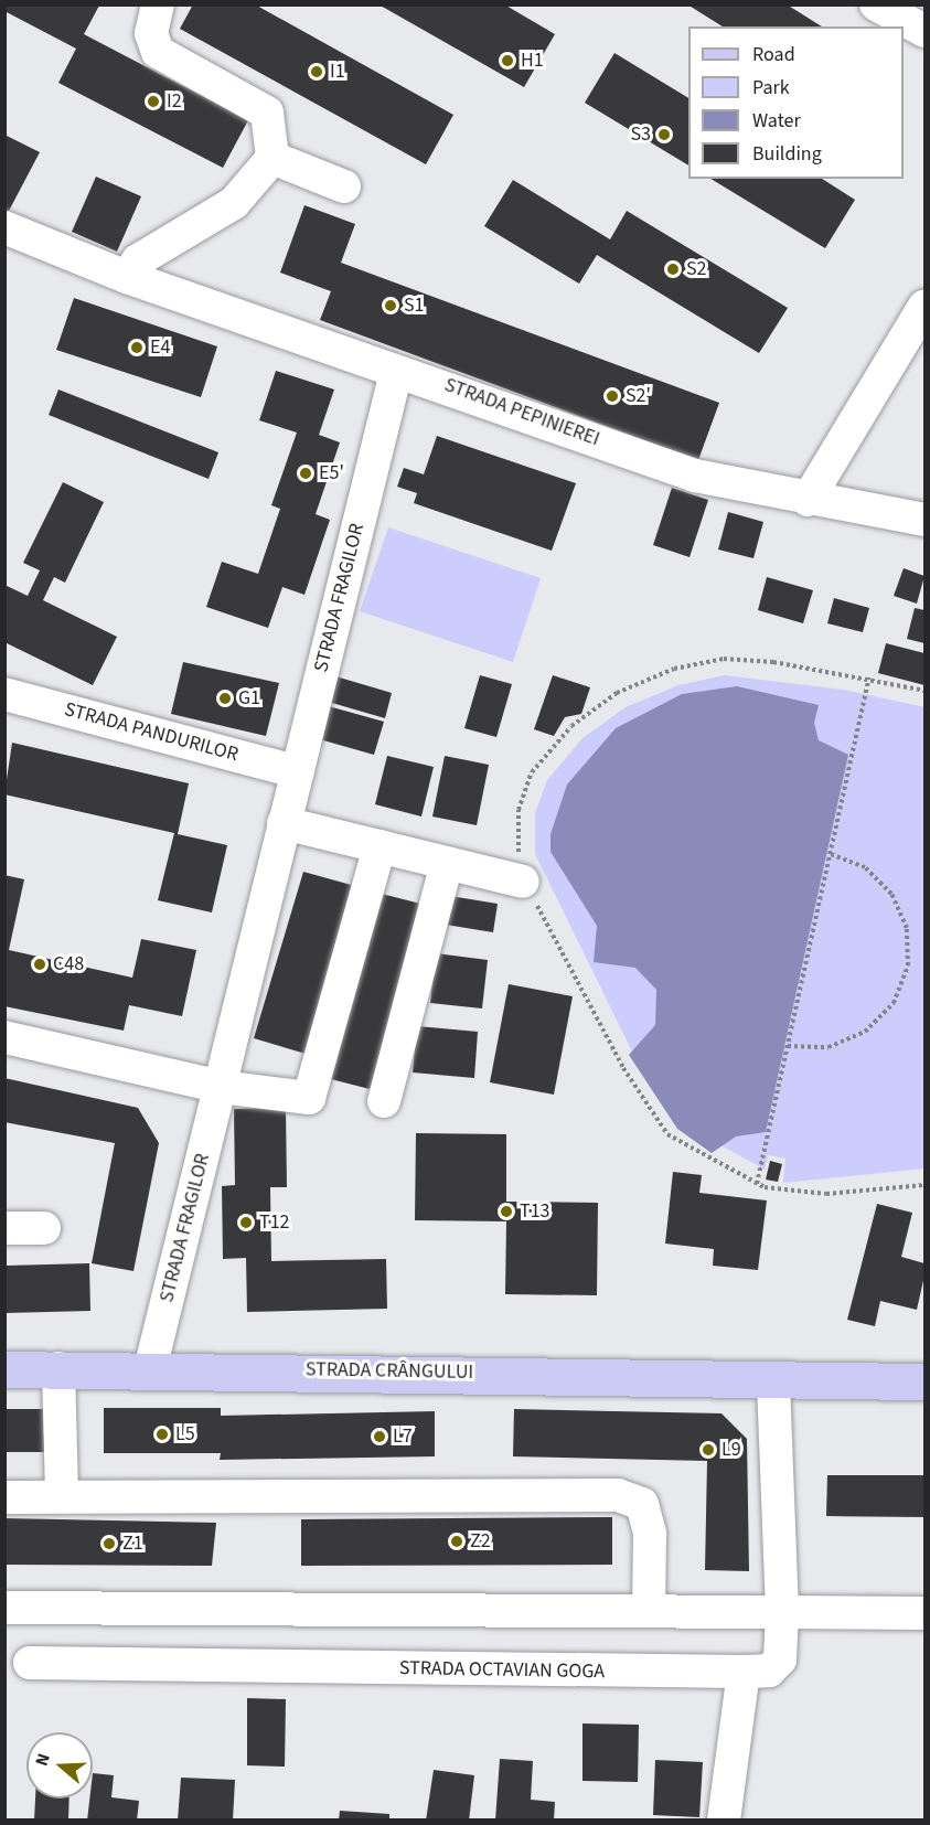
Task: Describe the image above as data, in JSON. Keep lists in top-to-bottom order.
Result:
{
  "streets": {
    "main road": ["STRADA CRÂNGULUI"],
    "street": [
      "STRADA PEPINIEREI",
      "STRADA FRAGILOR",
      "STRADA PANDURILOR",
      "STRADA OCTAVIAN GOGA"
    ]
  },
  "crossings": [
    ["STRADA PEPINIEREI", "STRADA FRAGILOR"],
    ["STRADA FRAGILOR", "STRADA PANDURILOR"],
    ["STRADA FRAGILOR", "STRADA CRÂNGULUI"]
  ],
  "places": [
    "H1",
    "I1",
    "I2",
    "S3",
    "S2",
    "S1",
    "E4",
    "S2'",
    "E5'",
    "G1",
    "C48",
    "T13",
    "T12",
    "L5",
    "L7",
    "L9",
    "Z2",
    "Z1"
  ],
  "legend": [
    "Road",
    "Park",
    "Water",
    "Building"
  ],
  "north": "left"
}
